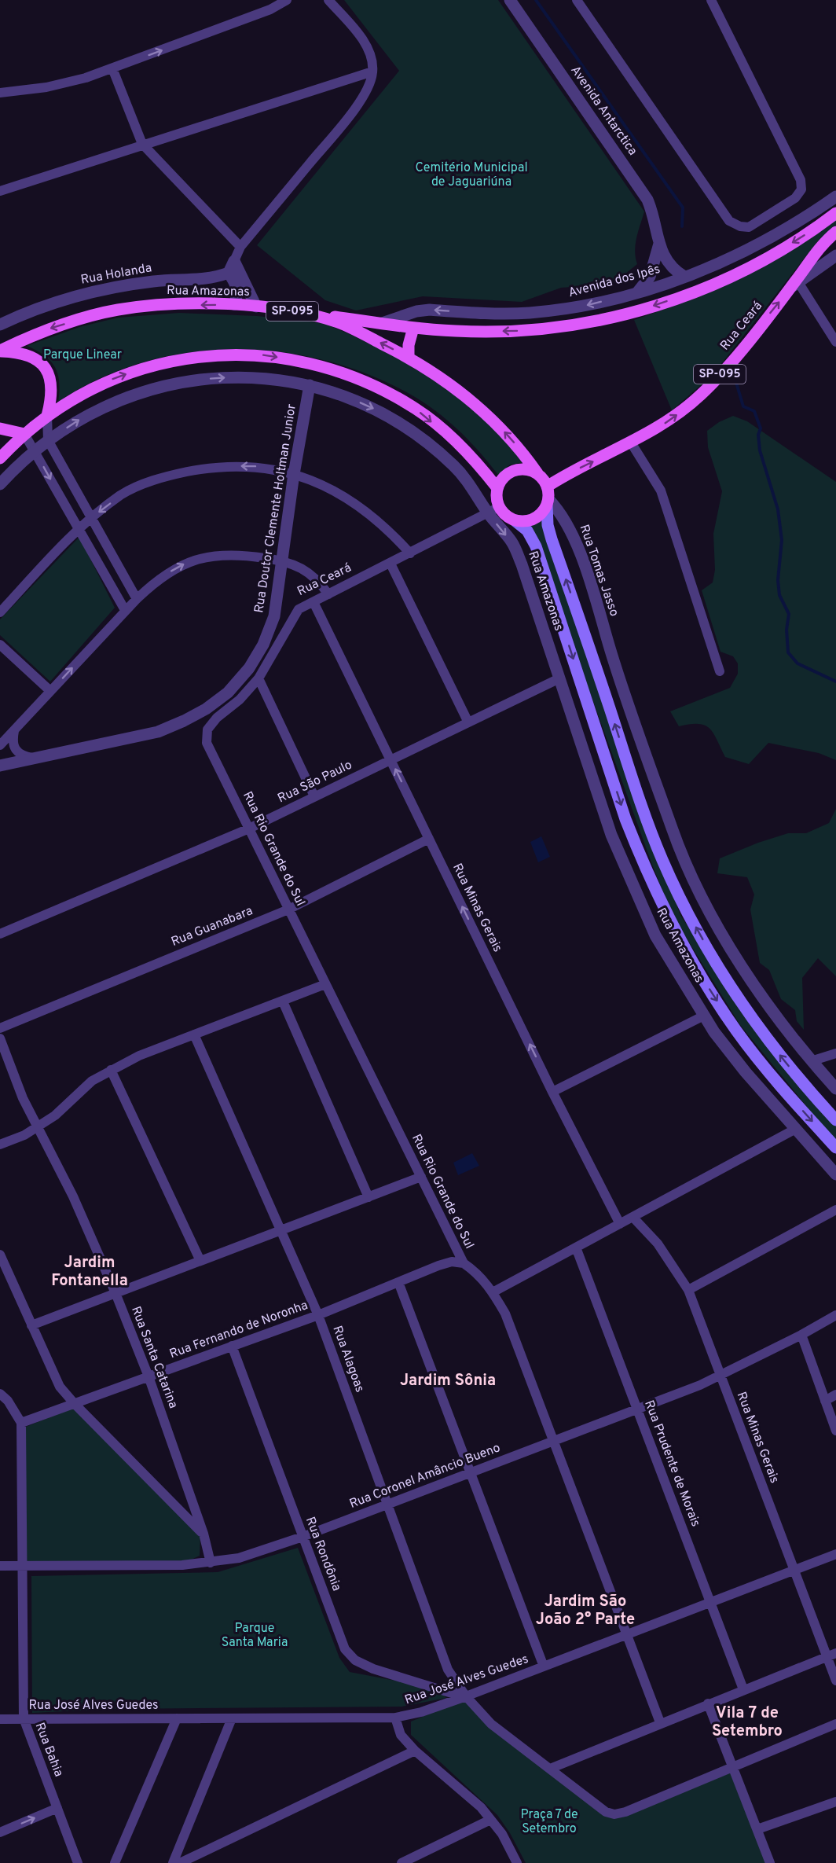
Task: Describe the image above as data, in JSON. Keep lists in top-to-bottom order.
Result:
{
  "streets": {
    "main road": ["Rua Amazonas", "SP-095", "Rua Ceará"],
    "street": [
      "Avenida Antarctica",
      "Rua Holanda",
      "Avenida dos Ipês",
      "Rua Doutor Clemente Holtman Junior",
      "Rua Tomas Jasso",
      "Rua São Paulo",
      "Rua Rio Grande do Sul",
      "Rua Minas Gerais",
      "Rua Guanabara",
      "Rua Fernando de Noronha",
      "Rua Santa Catarina",
      "Rua Alagoas",
      "Rua Prudente de Morais",
      "Rua Coronel Amâncio Bueno",
      "Rua Rondônia",
      "Rua José Alves Guedes",
      "Rua Bahia"
    ]
  },
  "crossings": [
    ["Avenida Antarctica", "Avenida dos Ipês"],
    ["Avenida dos Ipês", "SP-095"],
    ["Rua Amazonas", "SP-095"],
    ["Rua Amazonas", "Rua Ceará"],
    ["Rua Amazonas", "Rua Doutor Clemente Holtman Junior"],
    ["Rua Amazonas", "Rua Tomas Jasso"],
    ["Rua Amazonas", "Rua São Paulo"],
    ["SP-095", "Rua Ceará"],
    ["SP-095", "Rua Tomas Jasso"],
    ["Rua Ceará", "Rua Tomas Jasso"],
    ["Rua Ceará", "Rua Rio Grande do Sul"],
    ["Rua Ceará", "Rua Minas Gerais"],
    ["Rua São Paulo", "Rua Rio Grande do Sul"],
    ["Rua São Paulo", "Rua Minas Gerais"],
    ["Rua Rio Grande do Sul", "Rua Guanabara"],
    ["Rua Rio Grande do Sul", "Rua Fernando de Noronha"],
    ["Rua Rio Grande do Sul", "Rua Coronel Amâncio Bueno"],
    ["Rua Rio Grande do Sul", "Rua José Alves Guedes"],
    ["Rua Minas Gerais", "Rua Guanabara"],
    ["Rua Minas Gerais", "Rua Coronel Amâncio Bueno"],
    ["Rua Minas Gerais", "Rua José Alves Guedes"],
    ["Rua Fernando de Noronha", "Rua Santa Catarina"],
    ["Rua Fernando de Noronha", "Rua Alagoas"],
    ["Rua Fernando de Noronha", "Rua Rondônia"],
    ["Rua Fernando de Noronha", "Rua Bahia"],
    ["Rua Santa Catarina", "Rua Coronel Amâncio Bueno"],
    ["Rua Alagoas", "Rua Coronel Amâncio Bueno"],
    ["Rua Alagoas", "Rua Rondônia"],
    ["Rua Alagoas", "Rua José Alves Guedes"],
    ["Rua Prudente de Morais", "Rua Coronel Amâncio Bueno"],
    ["Rua Prudente de Morais", "Rua José Alves Guedes"],
    ["Rua Coronel Amâncio Bueno", "Rua Rondônia"],
    ["Rua Coronel Amâncio Bueno", "Rua Bahia"],
    ["Rua Rondônia", "Rua José Alves Guedes"],
    ["Rua José Alves Guedes", "Rua Bahia"]
  ],
  "one_way": ["Avenida dos Ipês", "Rua Ceará"],
  "districts": [
    "Jardim Fontanella",
    "Jardim Sônia",
    "Jardim São João 2° Parte",
    "Vila 7 de Setembro"
  ],
  "parks": [
    "Cemitério Municipal de Jaguariúna",
    "Parque Linear",
    "Parque Santa Maria",
    "Praça 7 de Setembro"
  ]
}
